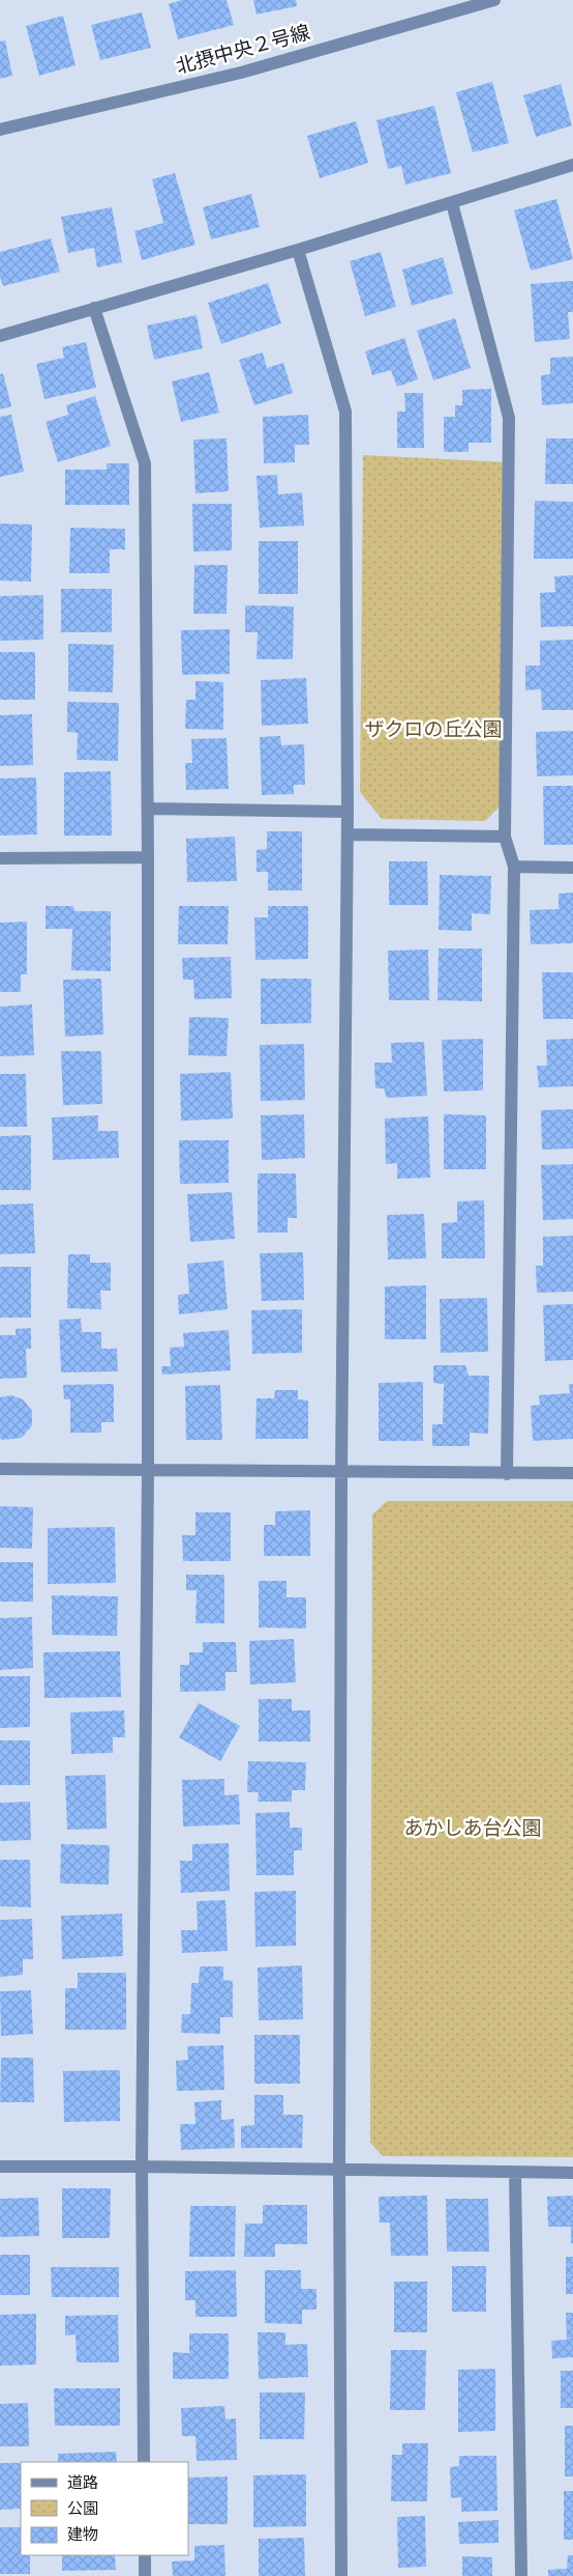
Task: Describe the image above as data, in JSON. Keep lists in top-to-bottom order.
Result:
{
  "streets": {
    "street": ["北摂中央２号線"]
  },
  "parks": ["ザクロの丘公園", "あかしあ台公園"],
  "legend": ["道路", "公園", "建物"]
}
